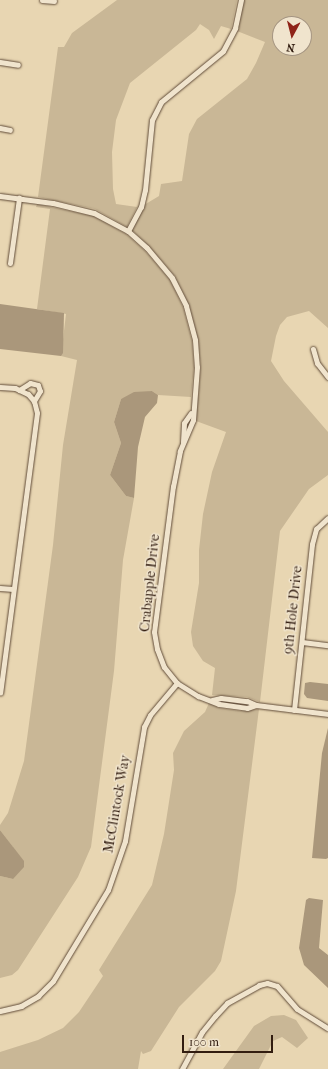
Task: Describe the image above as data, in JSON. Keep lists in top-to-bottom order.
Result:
{
  "streets": {
    "street": ["Crabapple Drive", "9th Hole Drive", "McClintock Way"]
  },
  "crossings": [
    ["Crabapple Drive", "9th Hole Drive"],
    ["Crabapple Drive", "McClintock Way"]
  ],
  "scale_bar": "100 m",
  "north": "bottom"
}
